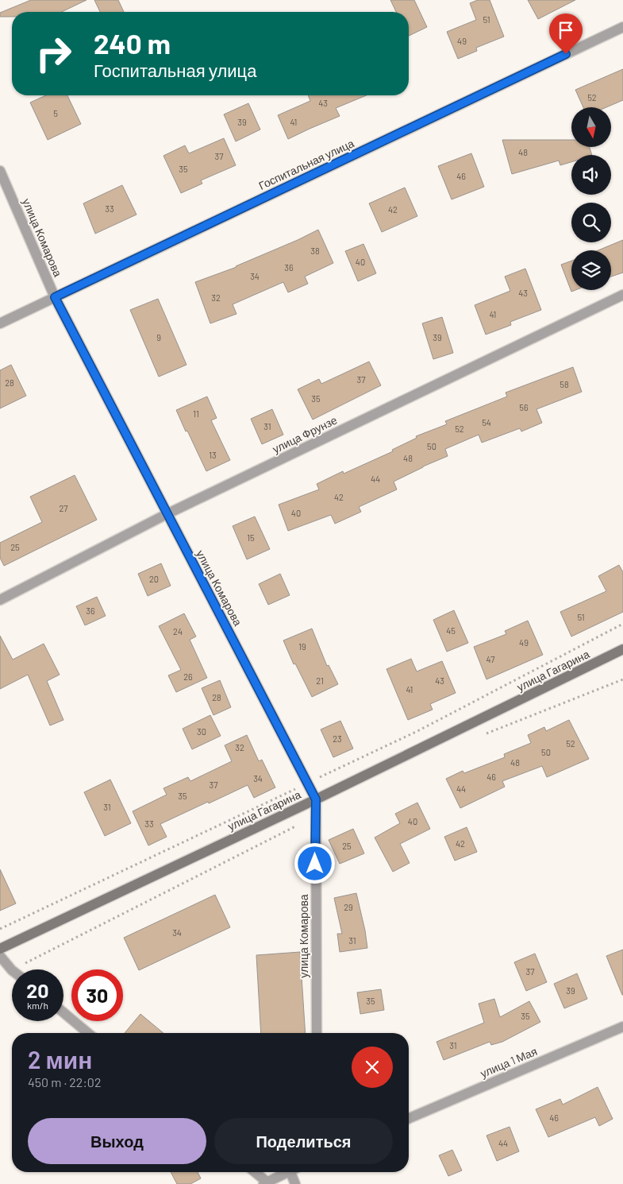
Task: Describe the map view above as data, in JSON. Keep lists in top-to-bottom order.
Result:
{
  "streets": {
    "main road": ["улица Гагарина"],
    "street": [
      "Госпитальная улица",
      "улица Комарова",
      "улица Фрунзе",
      "улица 1 Мая"
    ]
  },
  "crossings": [
    ["Госпитальная улица", "улица Комарова"],
    ["улица Комарова", "улица Фрунзе"],
    ["улица Комарова", "улица Гагарина"]
  ],
  "house_numbers": [
    "51",
    "49",
    "52",
    "43",
    "5",
    "39",
    "41",
    "48",
    "37",
    "35",
    "46",
    "33",
    "42",
    "38",
    "40",
    "36",
    "34",
    "43",
    "32",
    "41",
    "9",
    "39",
    "37",
    "28",
    "58",
    "35",
    "56",
    "11",
    "54",
    "31",
    "52",
    "50",
    "13",
    "48",
    "44",
    "42",
    "27",
    "40",
    "15",
    "25",
    "20",
    "36",
    "51",
    "45",
    "24",
    "49",
    "19",
    "47",
    "26",
    "21",
    "43",
    "41",
    "28",
    "30",
    "23",
    "52",
    "32",
    "50",
    "48",
    "46",
    "34",
    "37",
    "44",
    "35",
    "31",
    "40",
    "33",
    "42",
    "25",
    "29",
    "34",
    "31",
    "37",
    "39",
    "35",
    "35",
    "31",
    "46",
    "44"
  ],
  "north": "bottom",
  "page": {
    "turn": ["240 m", "Госпитальная улица"],
    "speed": "20 km/h",
    "limit": "30",
    "heading": ["2 мин", "450 m · 22:02"],
    "buttons": ["Выход", "Поделиться"]
  }
}
